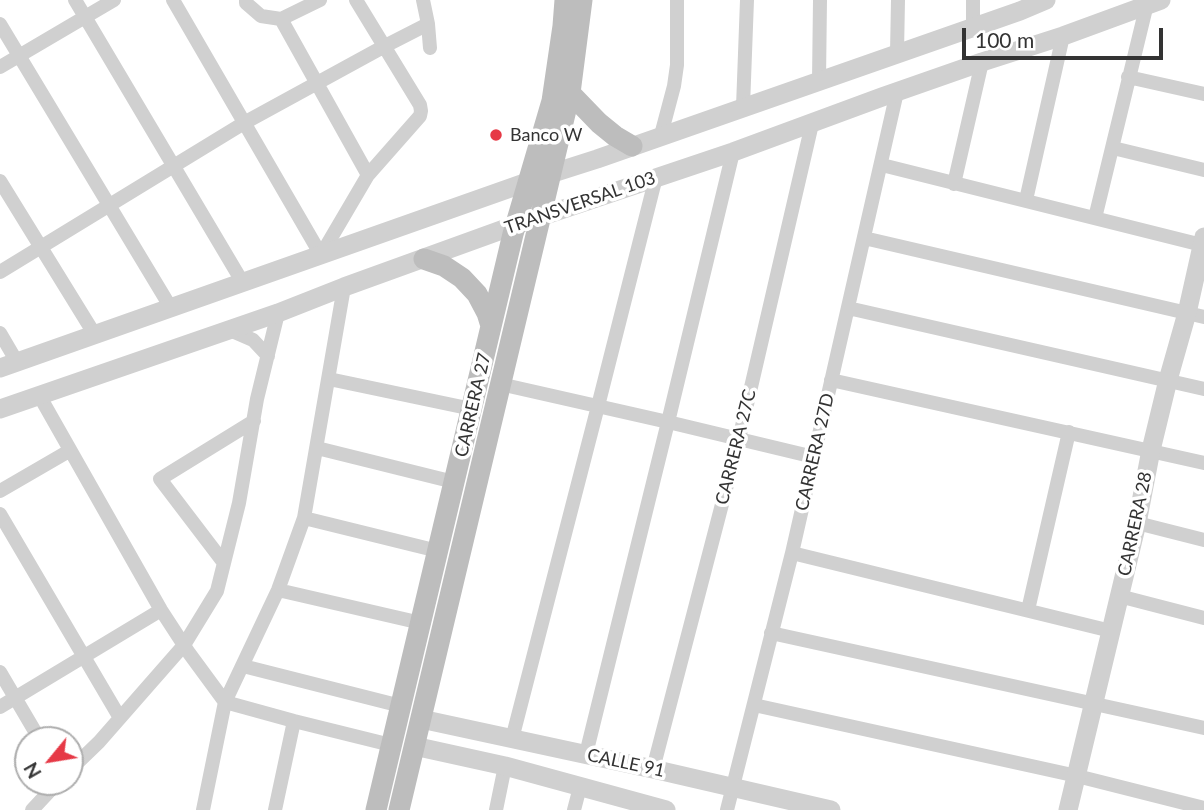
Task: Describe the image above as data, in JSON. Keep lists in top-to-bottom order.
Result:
{
  "streets": {
    "main road": ["CARRERA 27"],
    "street": [
      "TRANSVERSAL 103",
      "CARRERA 27C",
      "CARRERA 27D",
      "CARRERA 28",
      "CALLE 91"
    ]
  },
  "crossings": [
    ["TRANSVERSAL 103", "CARRERA 27"],
    ["TRANSVERSAL 103", "CARRERA 27C"],
    ["TRANSVERSAL 103", "CARRERA 27D"],
    ["CARRERA 27", "CALLE 91"],
    ["CARRERA 27C", "CALLE 91"],
    ["CARRERA 27D", "CALLE 91"]
  ],
  "places": ["Banco W"],
  "scale_bar": "100 m",
  "north": "bottom left"
}
